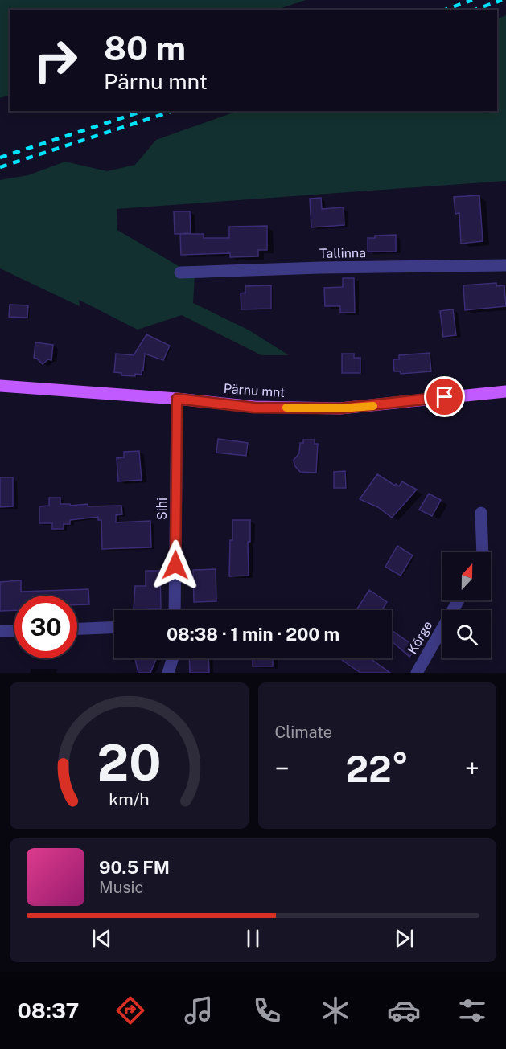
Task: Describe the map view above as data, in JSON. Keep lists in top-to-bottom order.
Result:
{
  "streets": {
    "main road": ["Pärnu mnt"],
    "street": ["Tallinna", "Sihi", "Kõrge"]
  },
  "crossings": [
    ["Pärnu mnt", "Sihi"]
  ],
  "north": "top",
  "page": {
    "turn": ["80 m", "Pärnu mnt"],
    "limit": "30",
    "trip": "08:38 · 1 min · 200 m",
    "tile": "Climate",
    "heat": ["−", "22°", "+"],
    "song": ["90.5 FM", "Music"],
    "tabs": "08:37",
    "gauge": ["20", "km/h"]
  }
}
